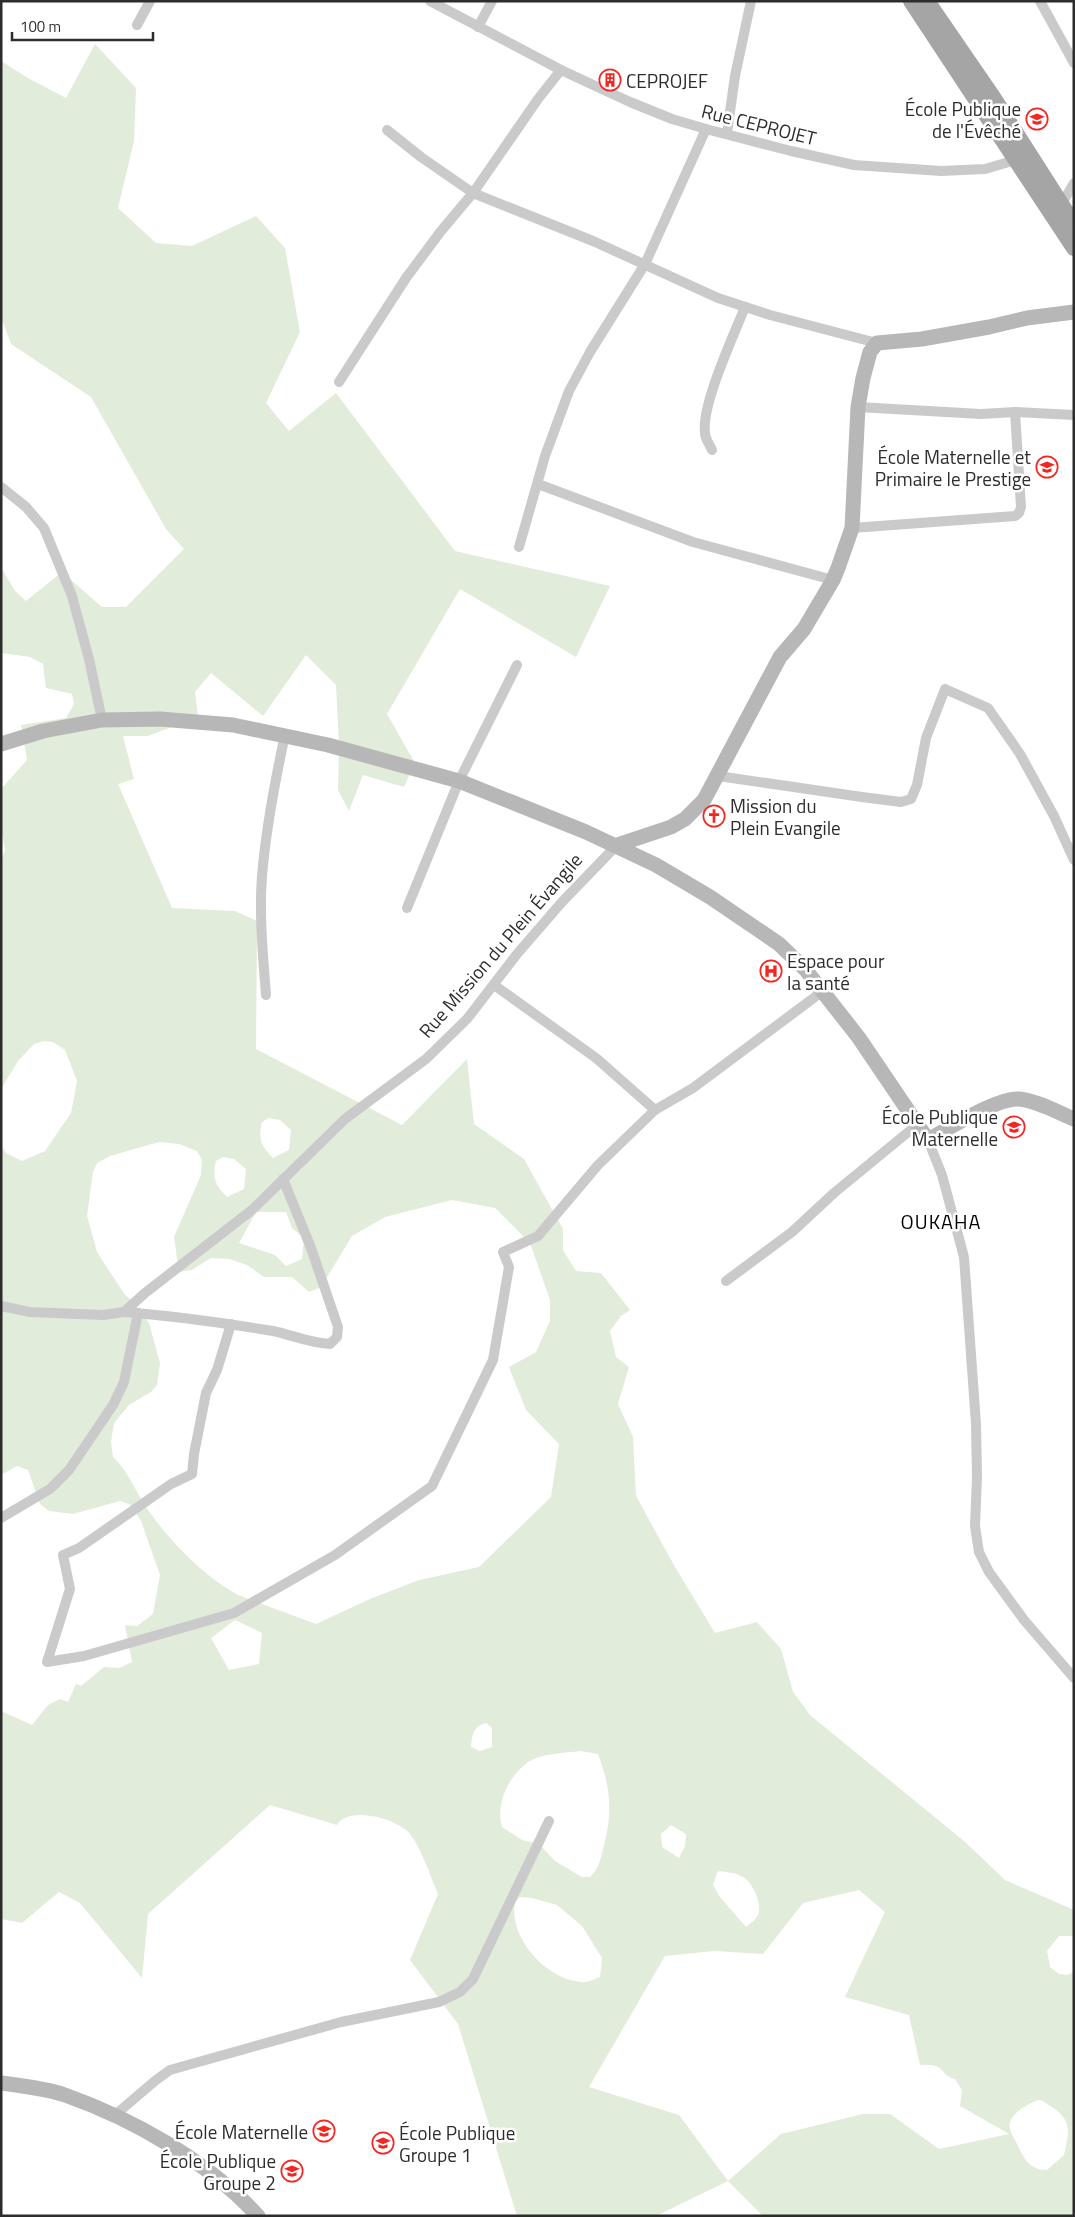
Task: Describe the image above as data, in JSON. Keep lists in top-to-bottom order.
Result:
{
  "streets": {
    "street": ["Rue CEPROJET", "Rue Mission du Plein Évangile"]
  },
  "districts": ["OUKAHA"],
  "places": {
    "building": ["CEPROJEF"],
    "school or university": [
      "École Publique de l'Évêché",
      "École Maternelle et Primaire le Prestige",
      "École Publique Maternelle",
      "École Maternelle",
      "École Publique Groupe 1",
      "École Publique Groupe 2"
    ],
    "church": ["Mission du Plein Evangile"],
    "hospital": ["Espace pour la santé"]
  },
  "scale_bar": "100 m"
}
